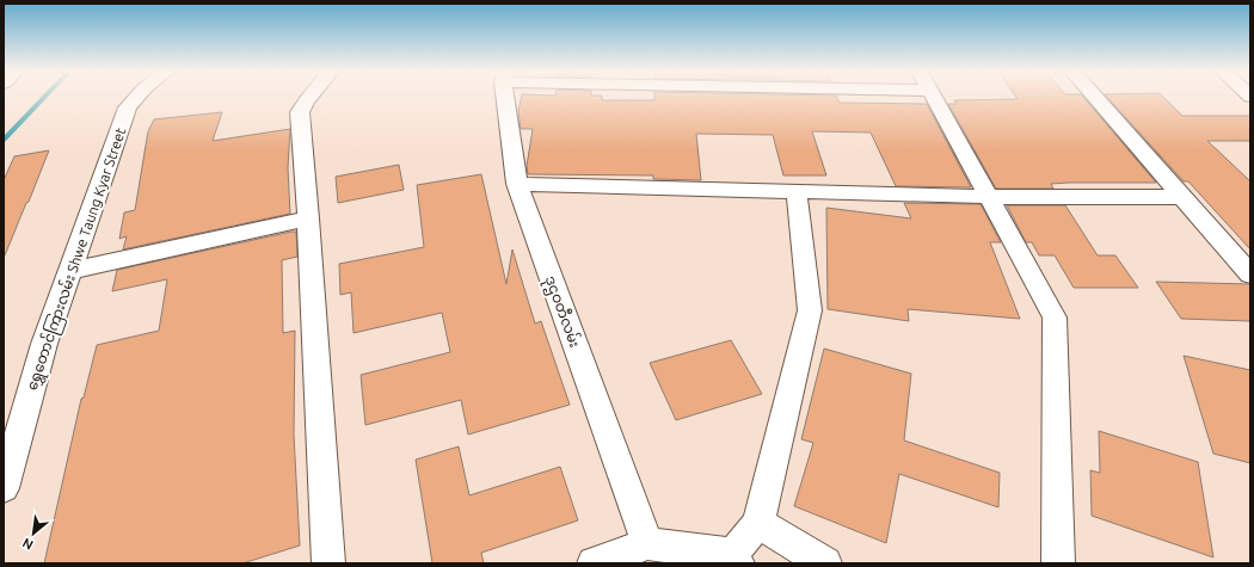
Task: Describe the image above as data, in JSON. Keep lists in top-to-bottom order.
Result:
{
  "streets": {
    "street": ["ရွှေတောင်ကြားလမ်း Shwe Taung Kyar Street", "ဒုဌဝတီလမ်း"]
  },
  "north": "bottom left"
}
